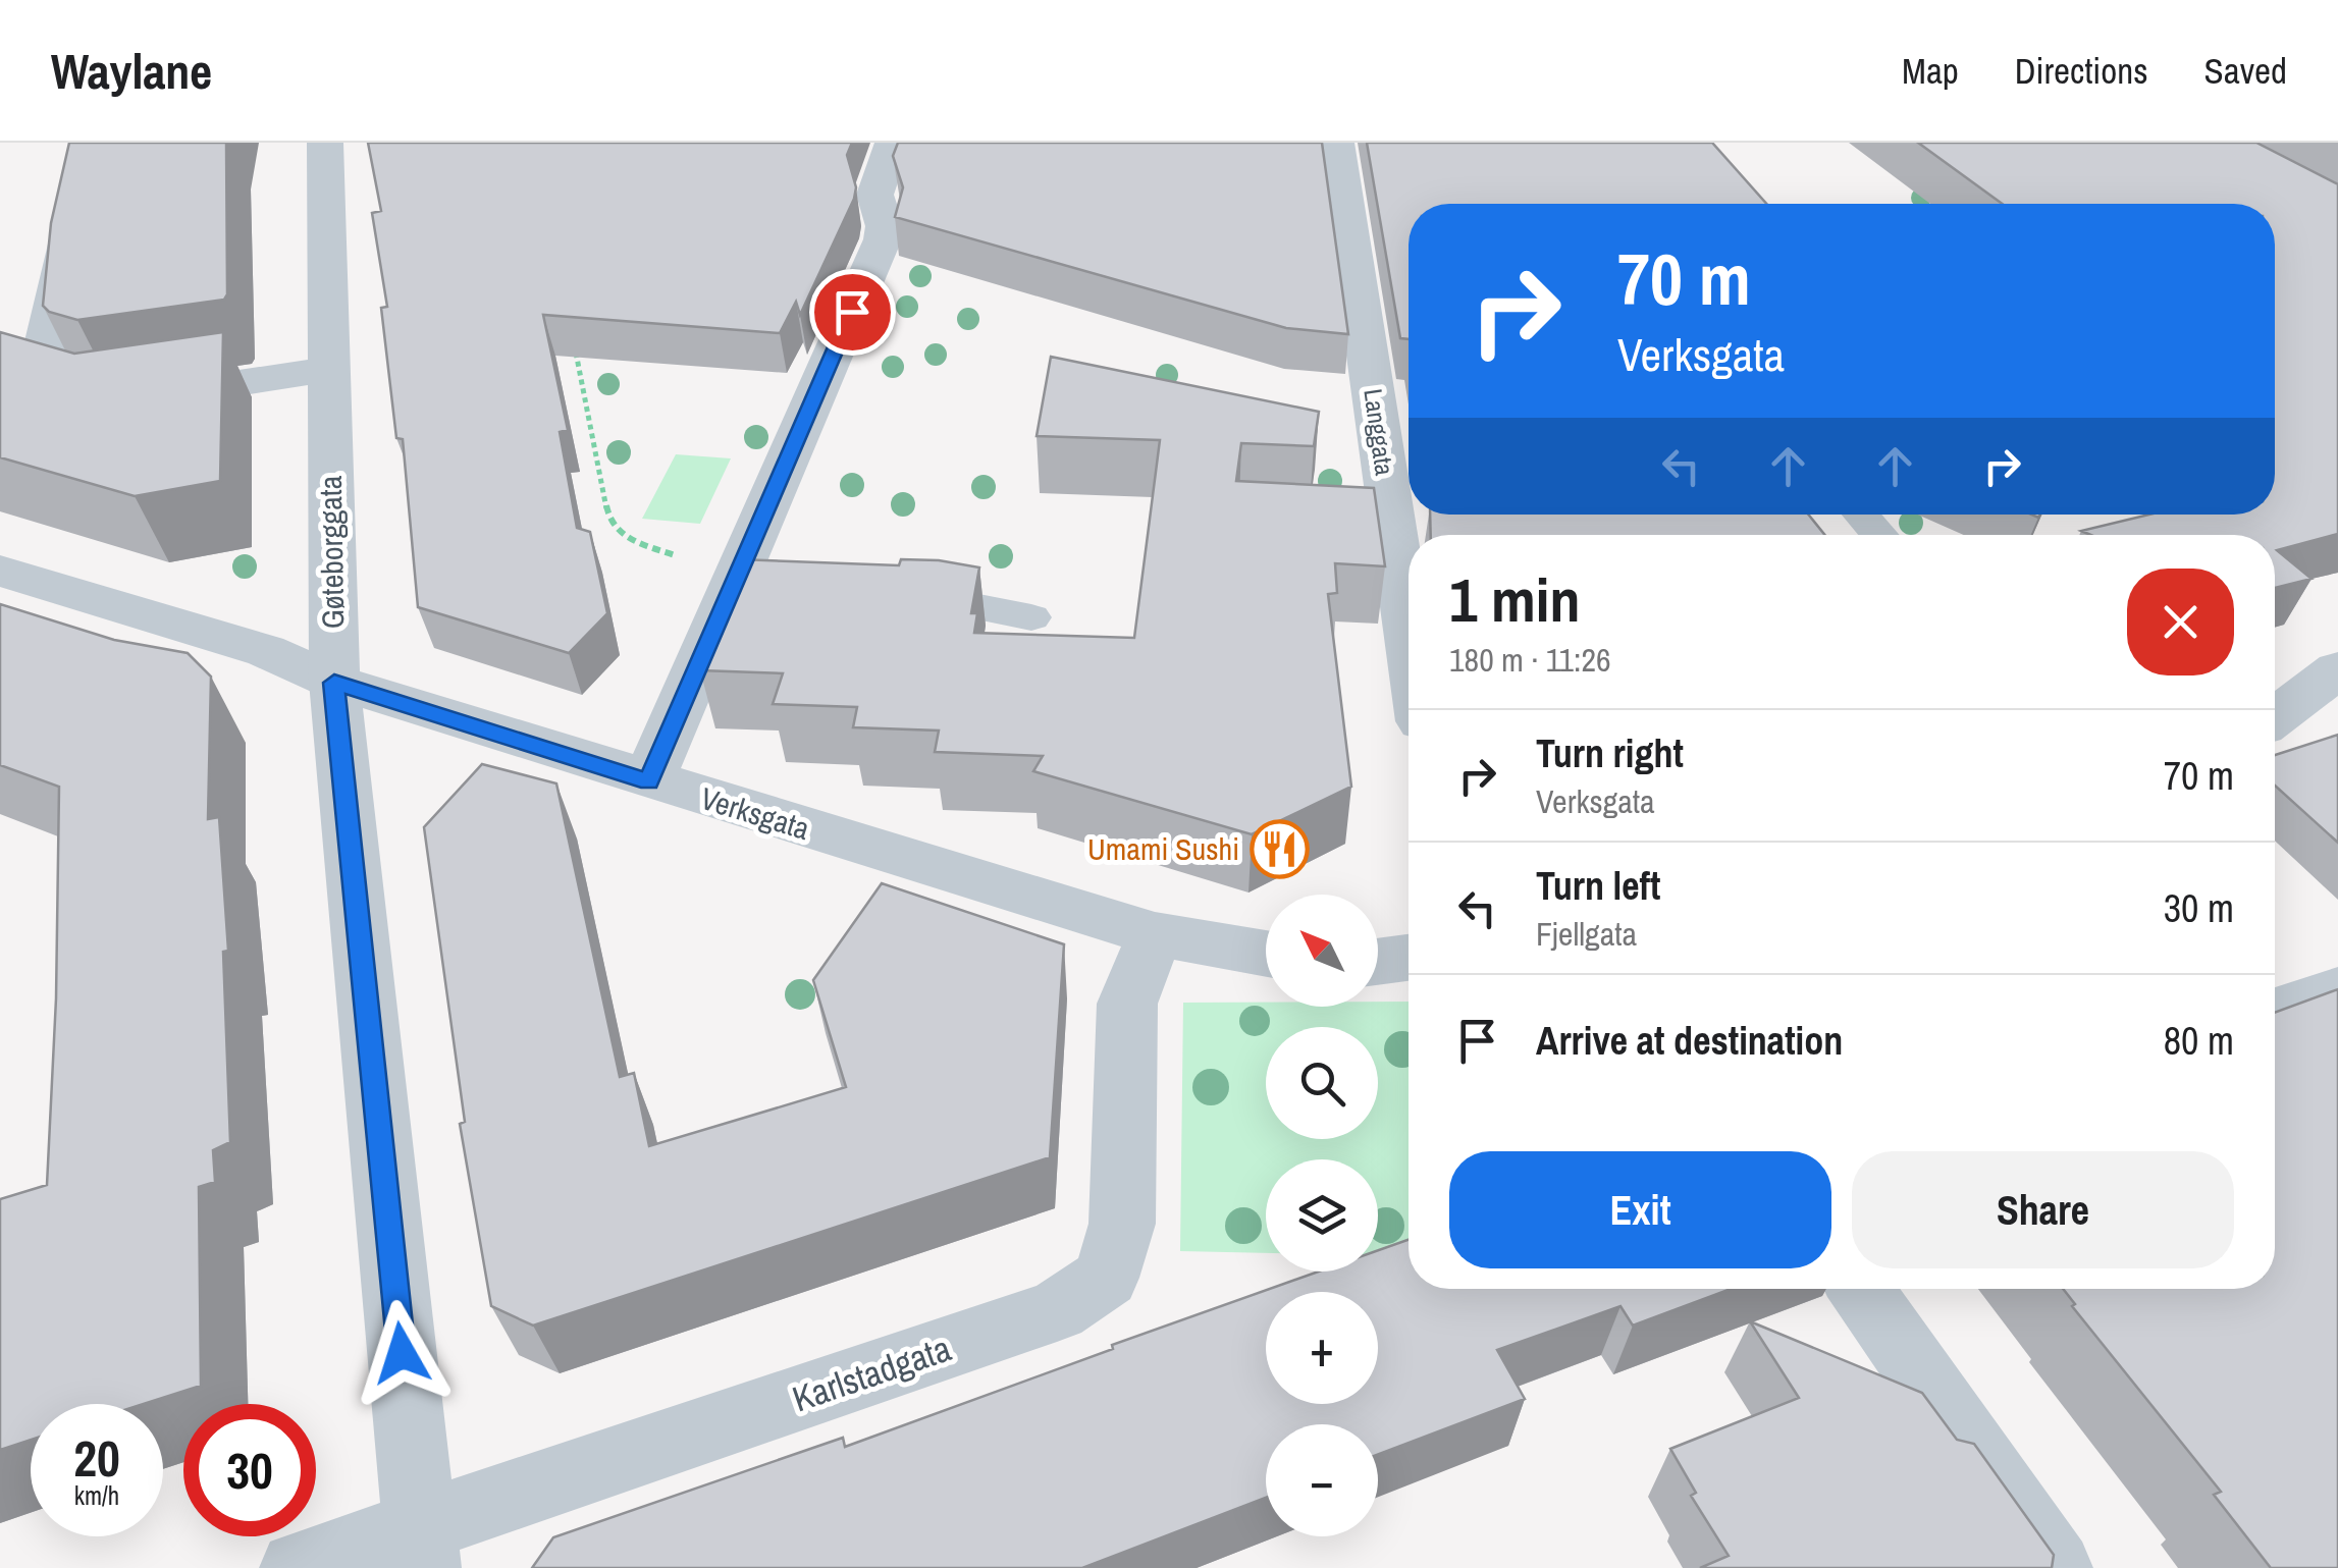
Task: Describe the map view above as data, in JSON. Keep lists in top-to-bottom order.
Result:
{
  "streets": {
    "street": [
      "Langgata",
      "Gøteborggata",
      "Verksgata",
      "Karlstadgata"
    ]
  },
  "crossings": [
    ["Gøteborggata", "Verksgata"],
    ["Gøteborggata", "Karlstadgata"],
    ["Verksgata", "Karlstadgata"]
  ],
  "places": {
    "restaurant": ["Umami Sushi"]
  },
  "north": "top left",
  "page": {
    "header": "Waylane",
    "nav": ["Map", "Directions", "Saved"],
    "turn": ["70 m", "Verksgata"],
    "heading": ["1 min", "180 m · 11:26"],
    "list": [
      {
        "name": "Turn right",
        "note": "Verksgata",
        "value": "70 m"
      },
      {
        "name": "Turn left",
        "note": "Fjellgata",
        "value": "30 m"
      },
      {
        "name": "Arrive at destination",
        "value": "80 m"
      }
    ],
    "map_buttons": ["+", "−"],
    "buttons": ["Exit", "Share"],
    "speed": "20 km/h",
    "limit": "30"
  }
}
